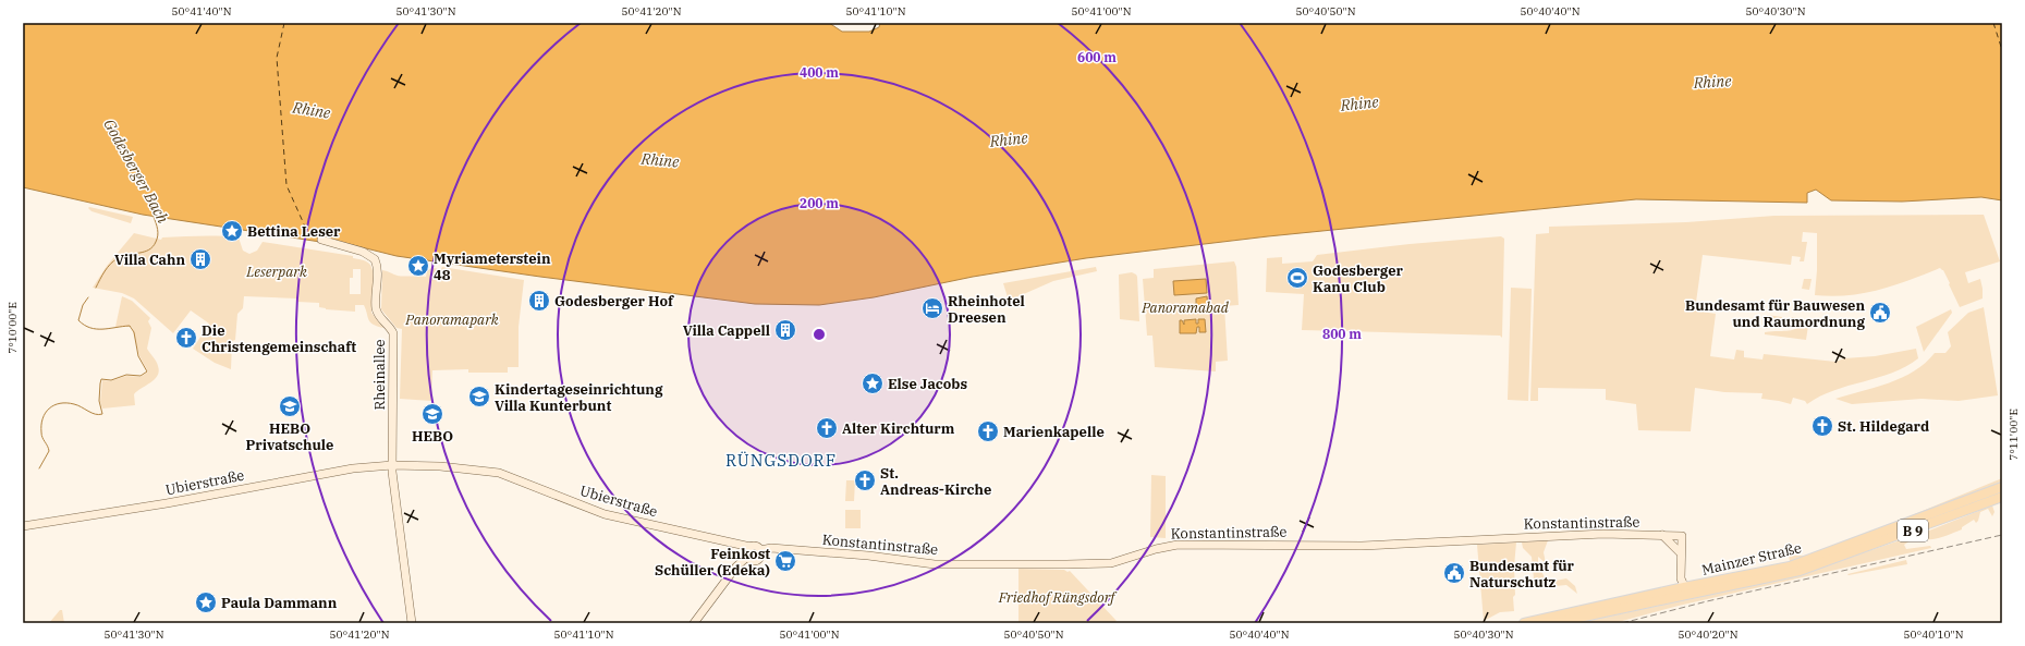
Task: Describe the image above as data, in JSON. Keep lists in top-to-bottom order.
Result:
{
  "streets": {
    "main road": [
      "Rheinallee",
      "Ubierstraße",
      "Konstantinstraße",
      "B 9",
      "Mainzer Straße"
    ]
  },
  "crossings": [
    ["Rheinallee", "Ubierstraße"],
    ["Ubierstraße", "Konstantinstraße"]
  ],
  "districts": ["RÜNGSDORF"],
  "water": ["Rhine", "Godesberger Bach"],
  "parks": [
    "Leserpark",
    "Panoramabad",
    "Panoramapark",
    "Friedhof Rüngsdorf"
  ],
  "places": {
    "place": [
      "Bettina Leser",
      "Myriameterstein 48",
      "Else Jacobs",
      "Paula Dammann"
    ],
    "building": ["Villa Cahn", "Godesberger Hof", "Villa Cappell"],
    "sports": ["Godesberger Kanu Club"],
    "hotel": ["Rheinhotel Dreesen"],
    "public building": ["Bundesamt für Bauwesen und Raumordnung", "Bundesamt für Naturschutz"],
    "church": [
      "Die Christengemeinschaft",
      "St. Hildegard",
      "Alter Kirchturm",
      "Marienkapelle",
      "St. Andreas-Kirche"
    ],
    "school or university": ["Kindertageseinrichtung Villa Kunterbunt", "HEBO Privatschule", "HEBO"],
    "supermarket": ["Feinkost Schüller (Edeka)"]
  },
  "coordinates": [
    "50°41'40\"N",
    "50°41'30\"N",
    "50°41'20\"N",
    "50°41'10\"N",
    "50°41'00\"N",
    "50°40'50\"N",
    "50°40'40\"N",
    "50°40'30\"N",
    "7°10'00\"E",
    "7°11'00\"E",
    "50°40'20\"N",
    "50°40'10\"N"
  ],
  "rings": [
    "600 m",
    "400 m",
    "200 m",
    "800 m"
  ]
}
